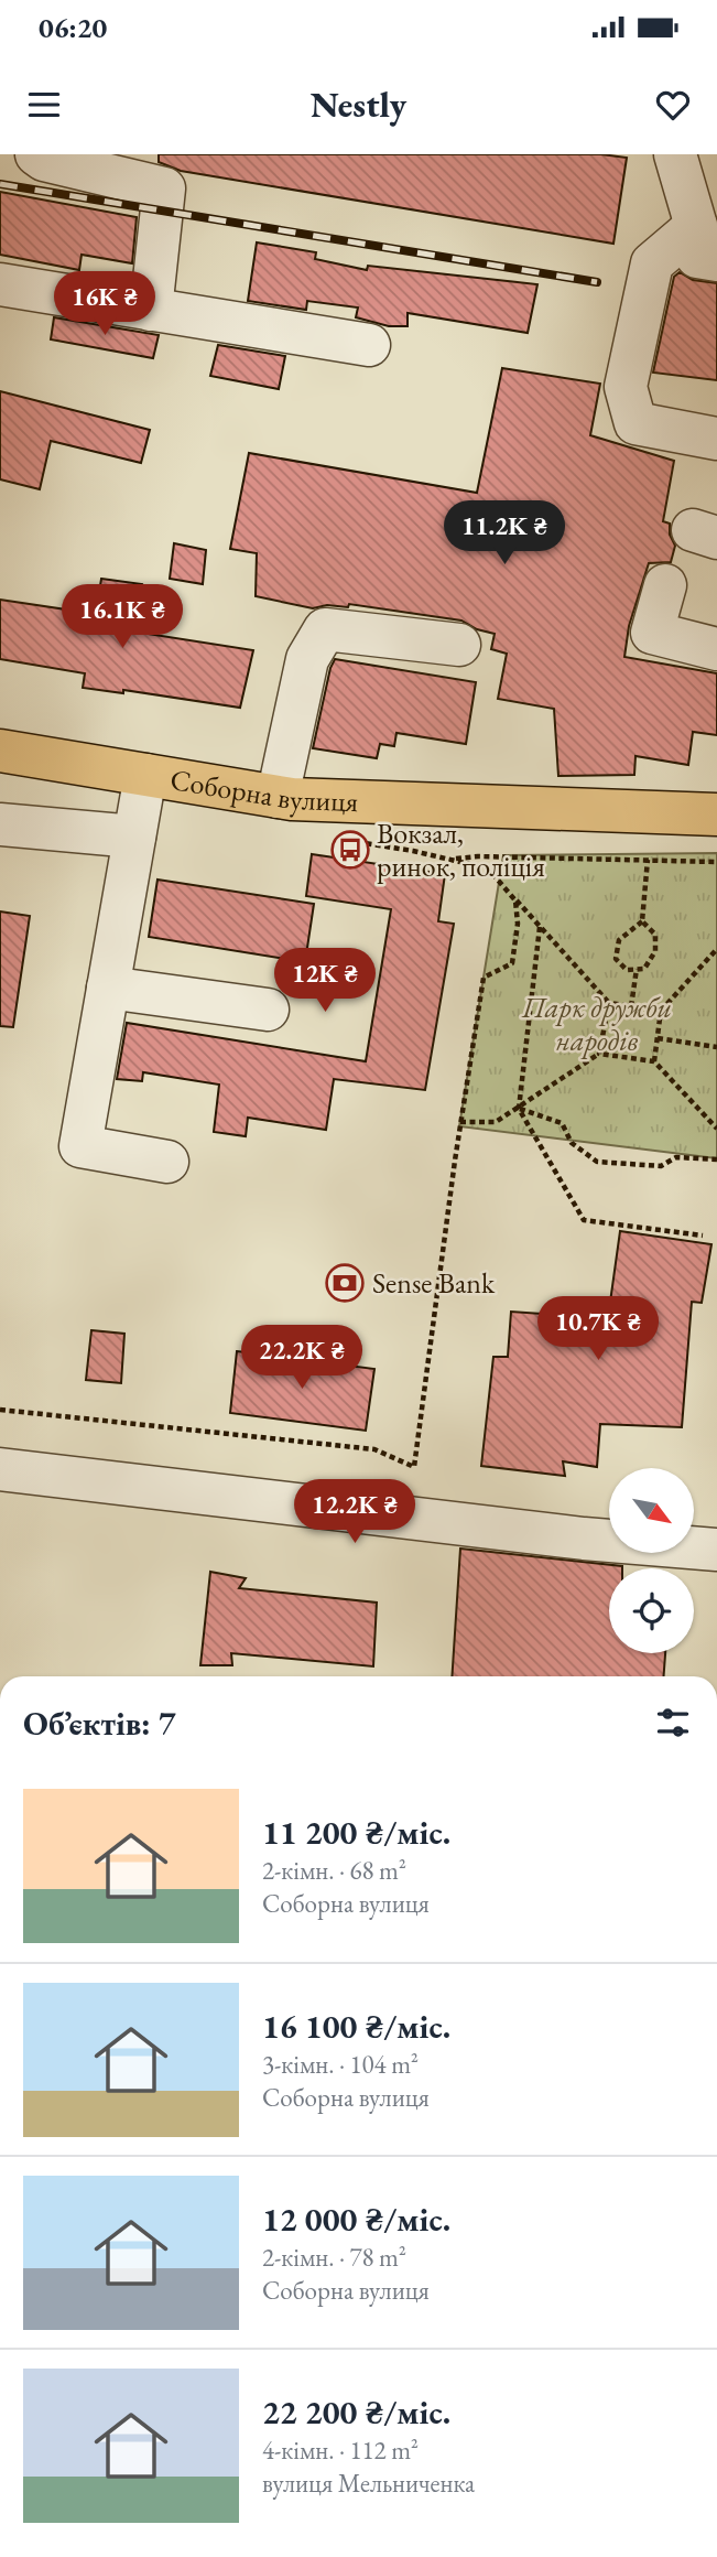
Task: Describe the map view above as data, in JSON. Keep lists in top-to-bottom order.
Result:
{
  "streets": {
    "main road": ["Соборна вулиця"]
  },
  "parks": ["Парк дружби народів"],
  "places": {
    "bus stop": ["Вокзал, ринок, поліція"],
    "bank": ["Sense Bank"]
  },
  "north": "bottom right",
  "page": {
    "status": "06:20",
    "header": "Nestly",
    "price": [
      "16K ₴",
      "11.2K ₴",
      "16.1K ₴",
      "12K ₴",
      "10.7K ₴",
      "22.2K ₴",
      "12.2K ₴"
    ],
    "heading": "Об’єктів: 7",
    "list": [
      {
        "name": "11 200 ₴/міс.",
        "note": "2-кімн. · 68 m² · Соборна вулиця"
      },
      {
        "name": "16 100 ₴/міс.",
        "note": "3-кімн. · 104 m² · Соборна вулиця"
      },
      {
        "name": "12 000 ₴/міс.",
        "note": "2-кімн. · 78 m² · Соборна вулиця"
      },
      {
        "name": "22 200 ₴/міс.",
        "note": "4-кімн. · 112 m² · вулиця Мельниченка"
      }
    ]
  }
}
